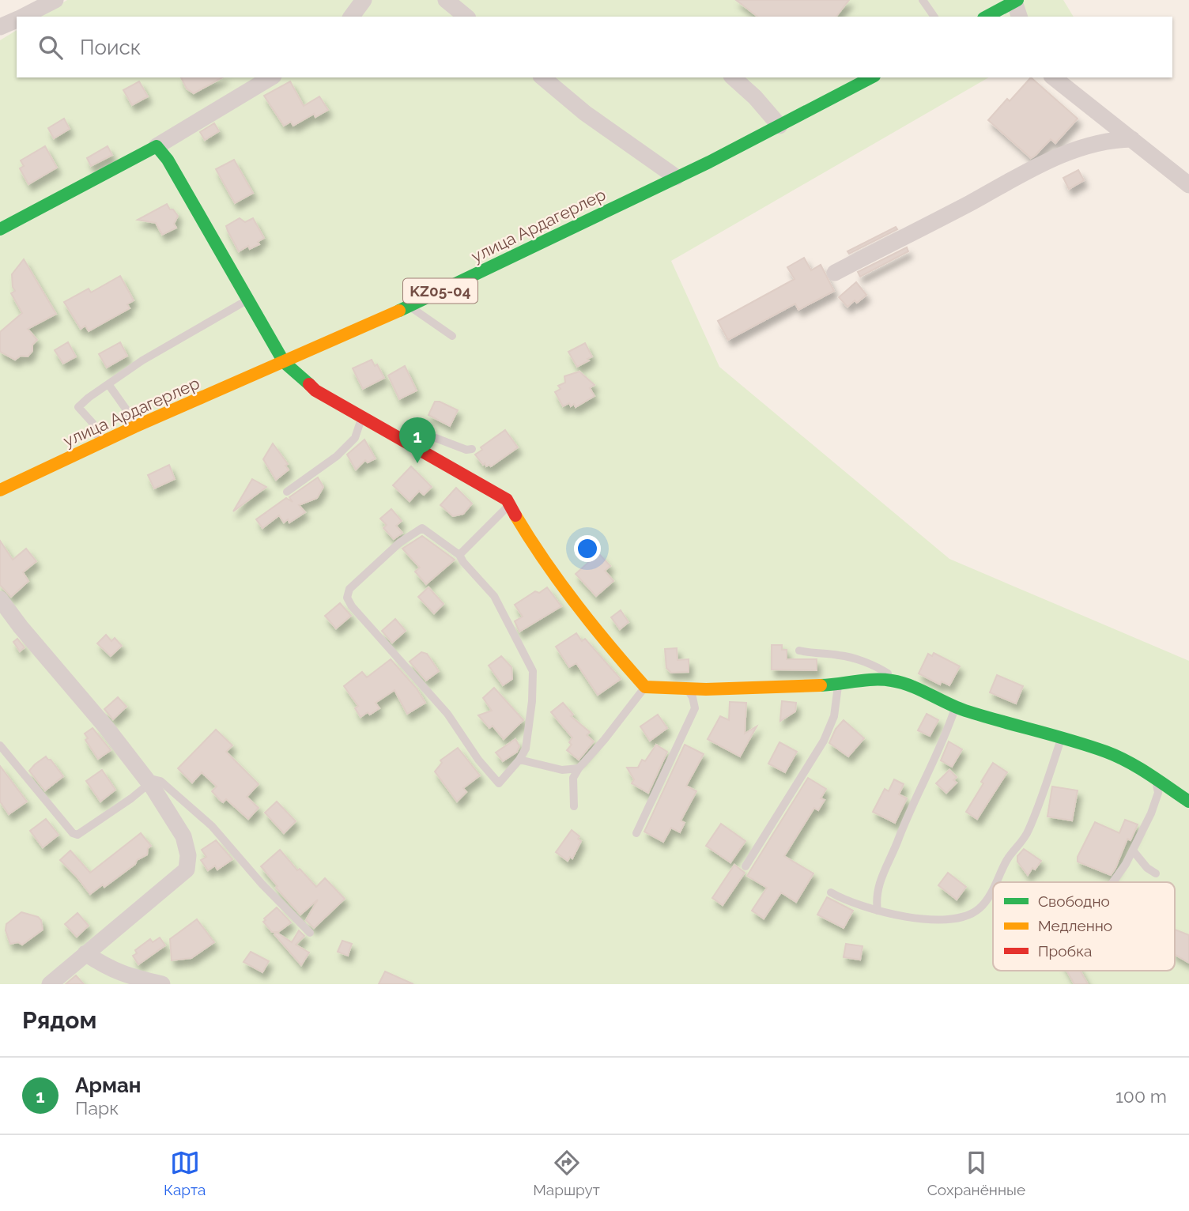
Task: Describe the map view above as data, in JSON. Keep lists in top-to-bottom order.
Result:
{
  "streets": {
    "street": ["улица Ардагерлер", "KZ05-04"]
  },
  "legend": ["Свободно", "Медленно", "Пробка"],
  "page": {
    "search": "Поиск",
    "pins": "1",
    "heading": "Рядом",
    "list": [
      {
        "mark": "1",
        "name": "Арман",
        "note": "Парк",
        "value": "100 m"
      }
    ],
    "nav": ["Карта", "Маршрут", "Сохранённые"]
  }
}
